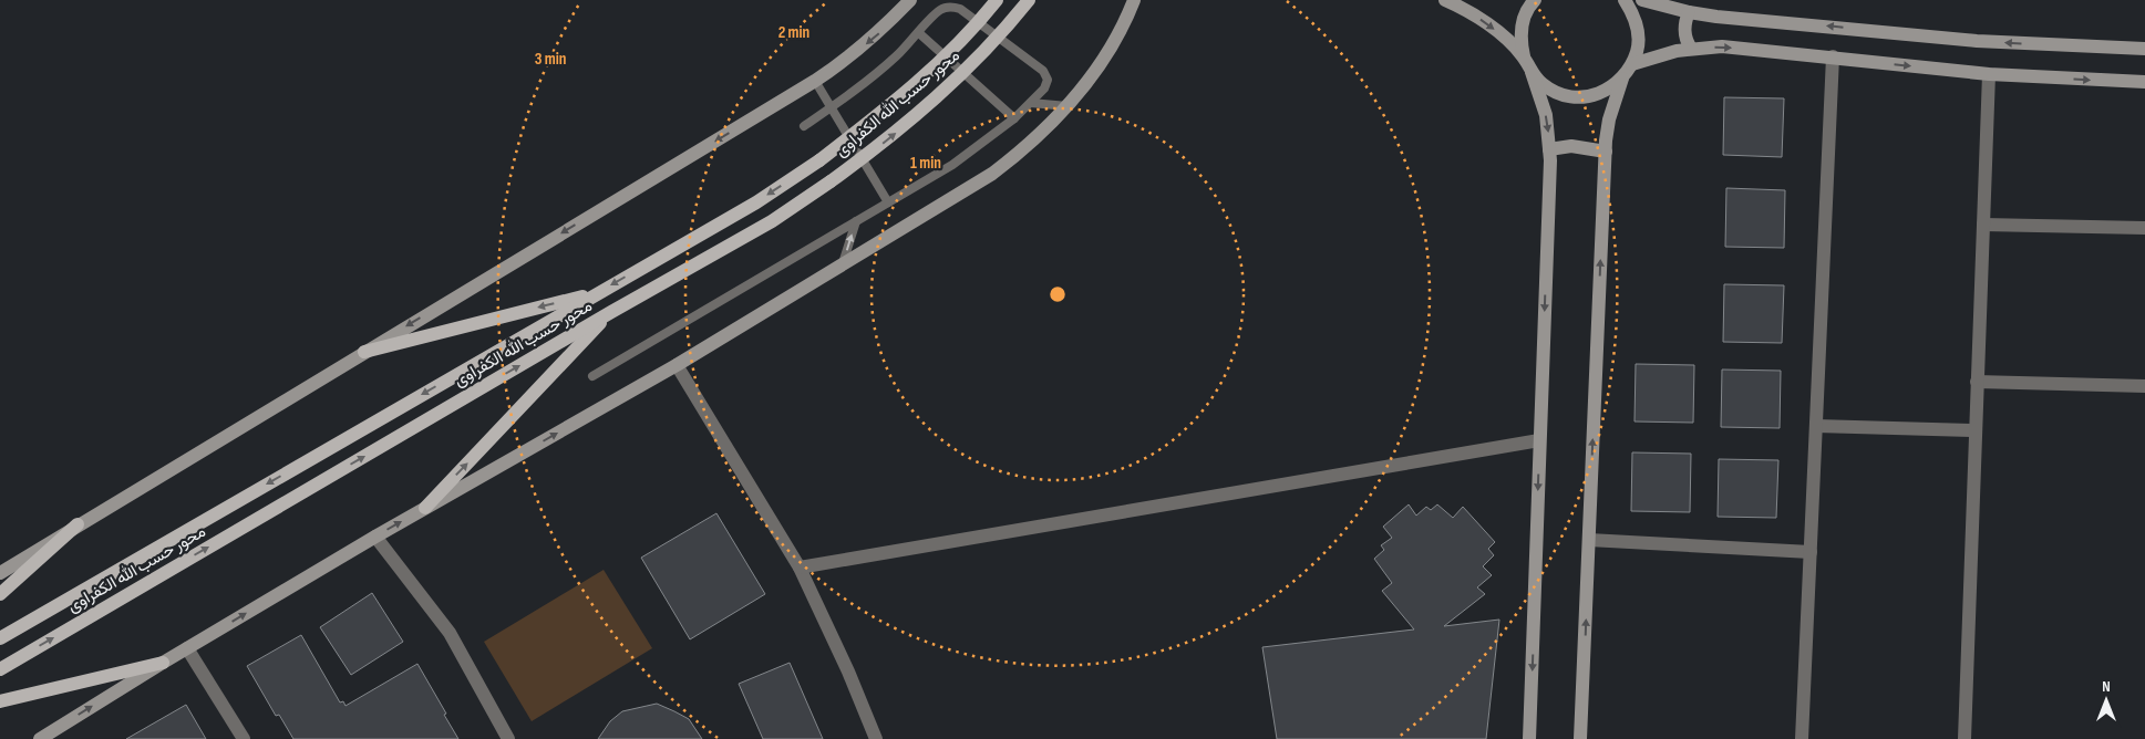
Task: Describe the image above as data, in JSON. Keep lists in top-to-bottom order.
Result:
{
  "streets": {
    "main road": ["محور حسب الله الكفراوى"]
  },
  "north": "top",
  "rings": ["2 min", "3 min", "1 min"]
}
